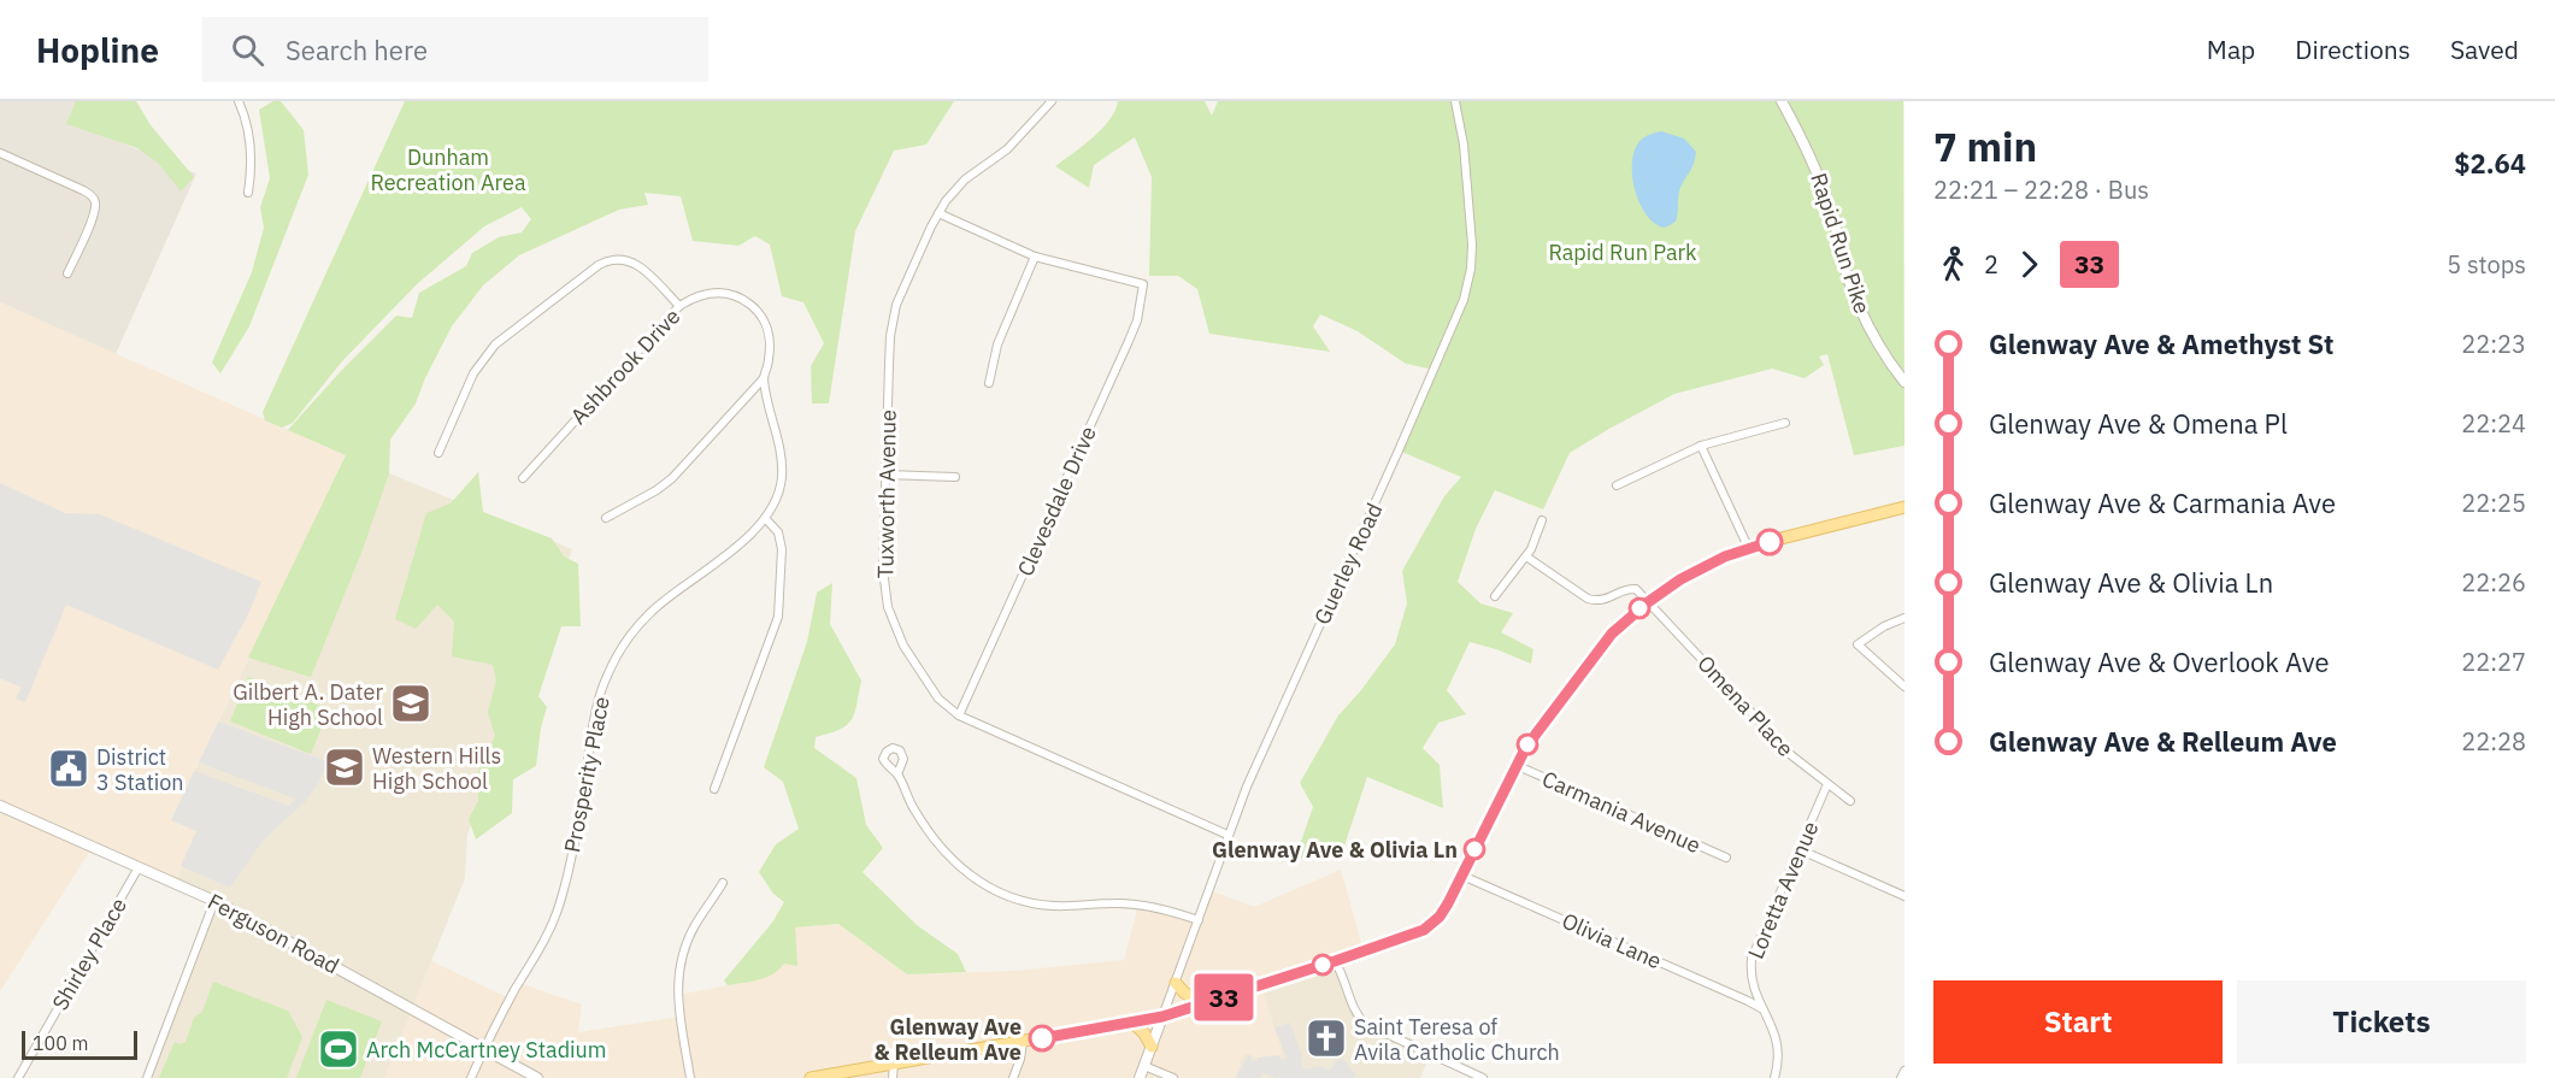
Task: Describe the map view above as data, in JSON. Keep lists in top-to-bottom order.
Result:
{
  "streets": {
    "street": [
      "Rapid Run Pike",
      "Ashbrook Drive",
      "Tuxworth Avenue",
      "Clevesdale Drive",
      "Guerley Road",
      "Omena Place",
      "Prosperity Place",
      "Carmania Avenue",
      "Loretta Avenue",
      "Ferguson Road",
      "Olivia Lane",
      "Shirley Place"
    ]
  },
  "crossings": [
    ["Ashbrook Drive", "Prosperity Place"],
    ["Tuxworth Avenue", "Clevesdale Drive"],
    ["Tuxworth Avenue", "Guerley Road"],
    ["Omena Place", "Loretta Avenue"],
    ["Prosperity Place", "Ferguson Road"],
    ["Loretta Avenue", "Olivia Lane"],
    ["Ferguson Road", "Shirley Place"]
  ],
  "parks": ["Dunham Recreation Area", "Rapid Run Park"],
  "places": {
    "school or university": ["Gilbert A. Dater High School", "Western Hills High School"],
    "public building": ["District 3 Station"],
    "other": ["Glenway Ave & Olivia Ln", "Glenway Ave & Relleum Ave"],
    "church": ["Saint Teresa of Avila Catholic Church"],
    "sports": ["Arch McCartney Stadium"]
  },
  "lines": ["bus line 33"],
  "scale_bar": "100 m",
  "page": {
    "header": "Hopline",
    "search": "Search here",
    "nav": ["Map", "Directions", "Saved"],
    "on_map": "33",
    "heading": ["7 min", "22:21 – 22:28 · Bus", "$2.64"],
    "legs": ["2", "33", "5 stops"],
    "list": [
      {
        "name": "Glenway Ave & Amethyst St",
        "value": "22:23"
      },
      {
        "name": "Glenway Ave & Omena Pl",
        "value": "22:24"
      },
      {
        "name": "Glenway Ave & Carmania Ave",
        "value": "22:25"
      },
      {
        "name": "Glenway Ave & Olivia Ln",
        "value": "22:26"
      },
      {
        "name": "Glenway Ave & Overlook Ave",
        "value": "22:27"
      },
      {
        "name": "Glenway Ave & Relleum Ave",
        "value": "22:28"
      }
    ],
    "buttons": ["Start", "Tickets"],
    "scale": "100 m"
  }
}
